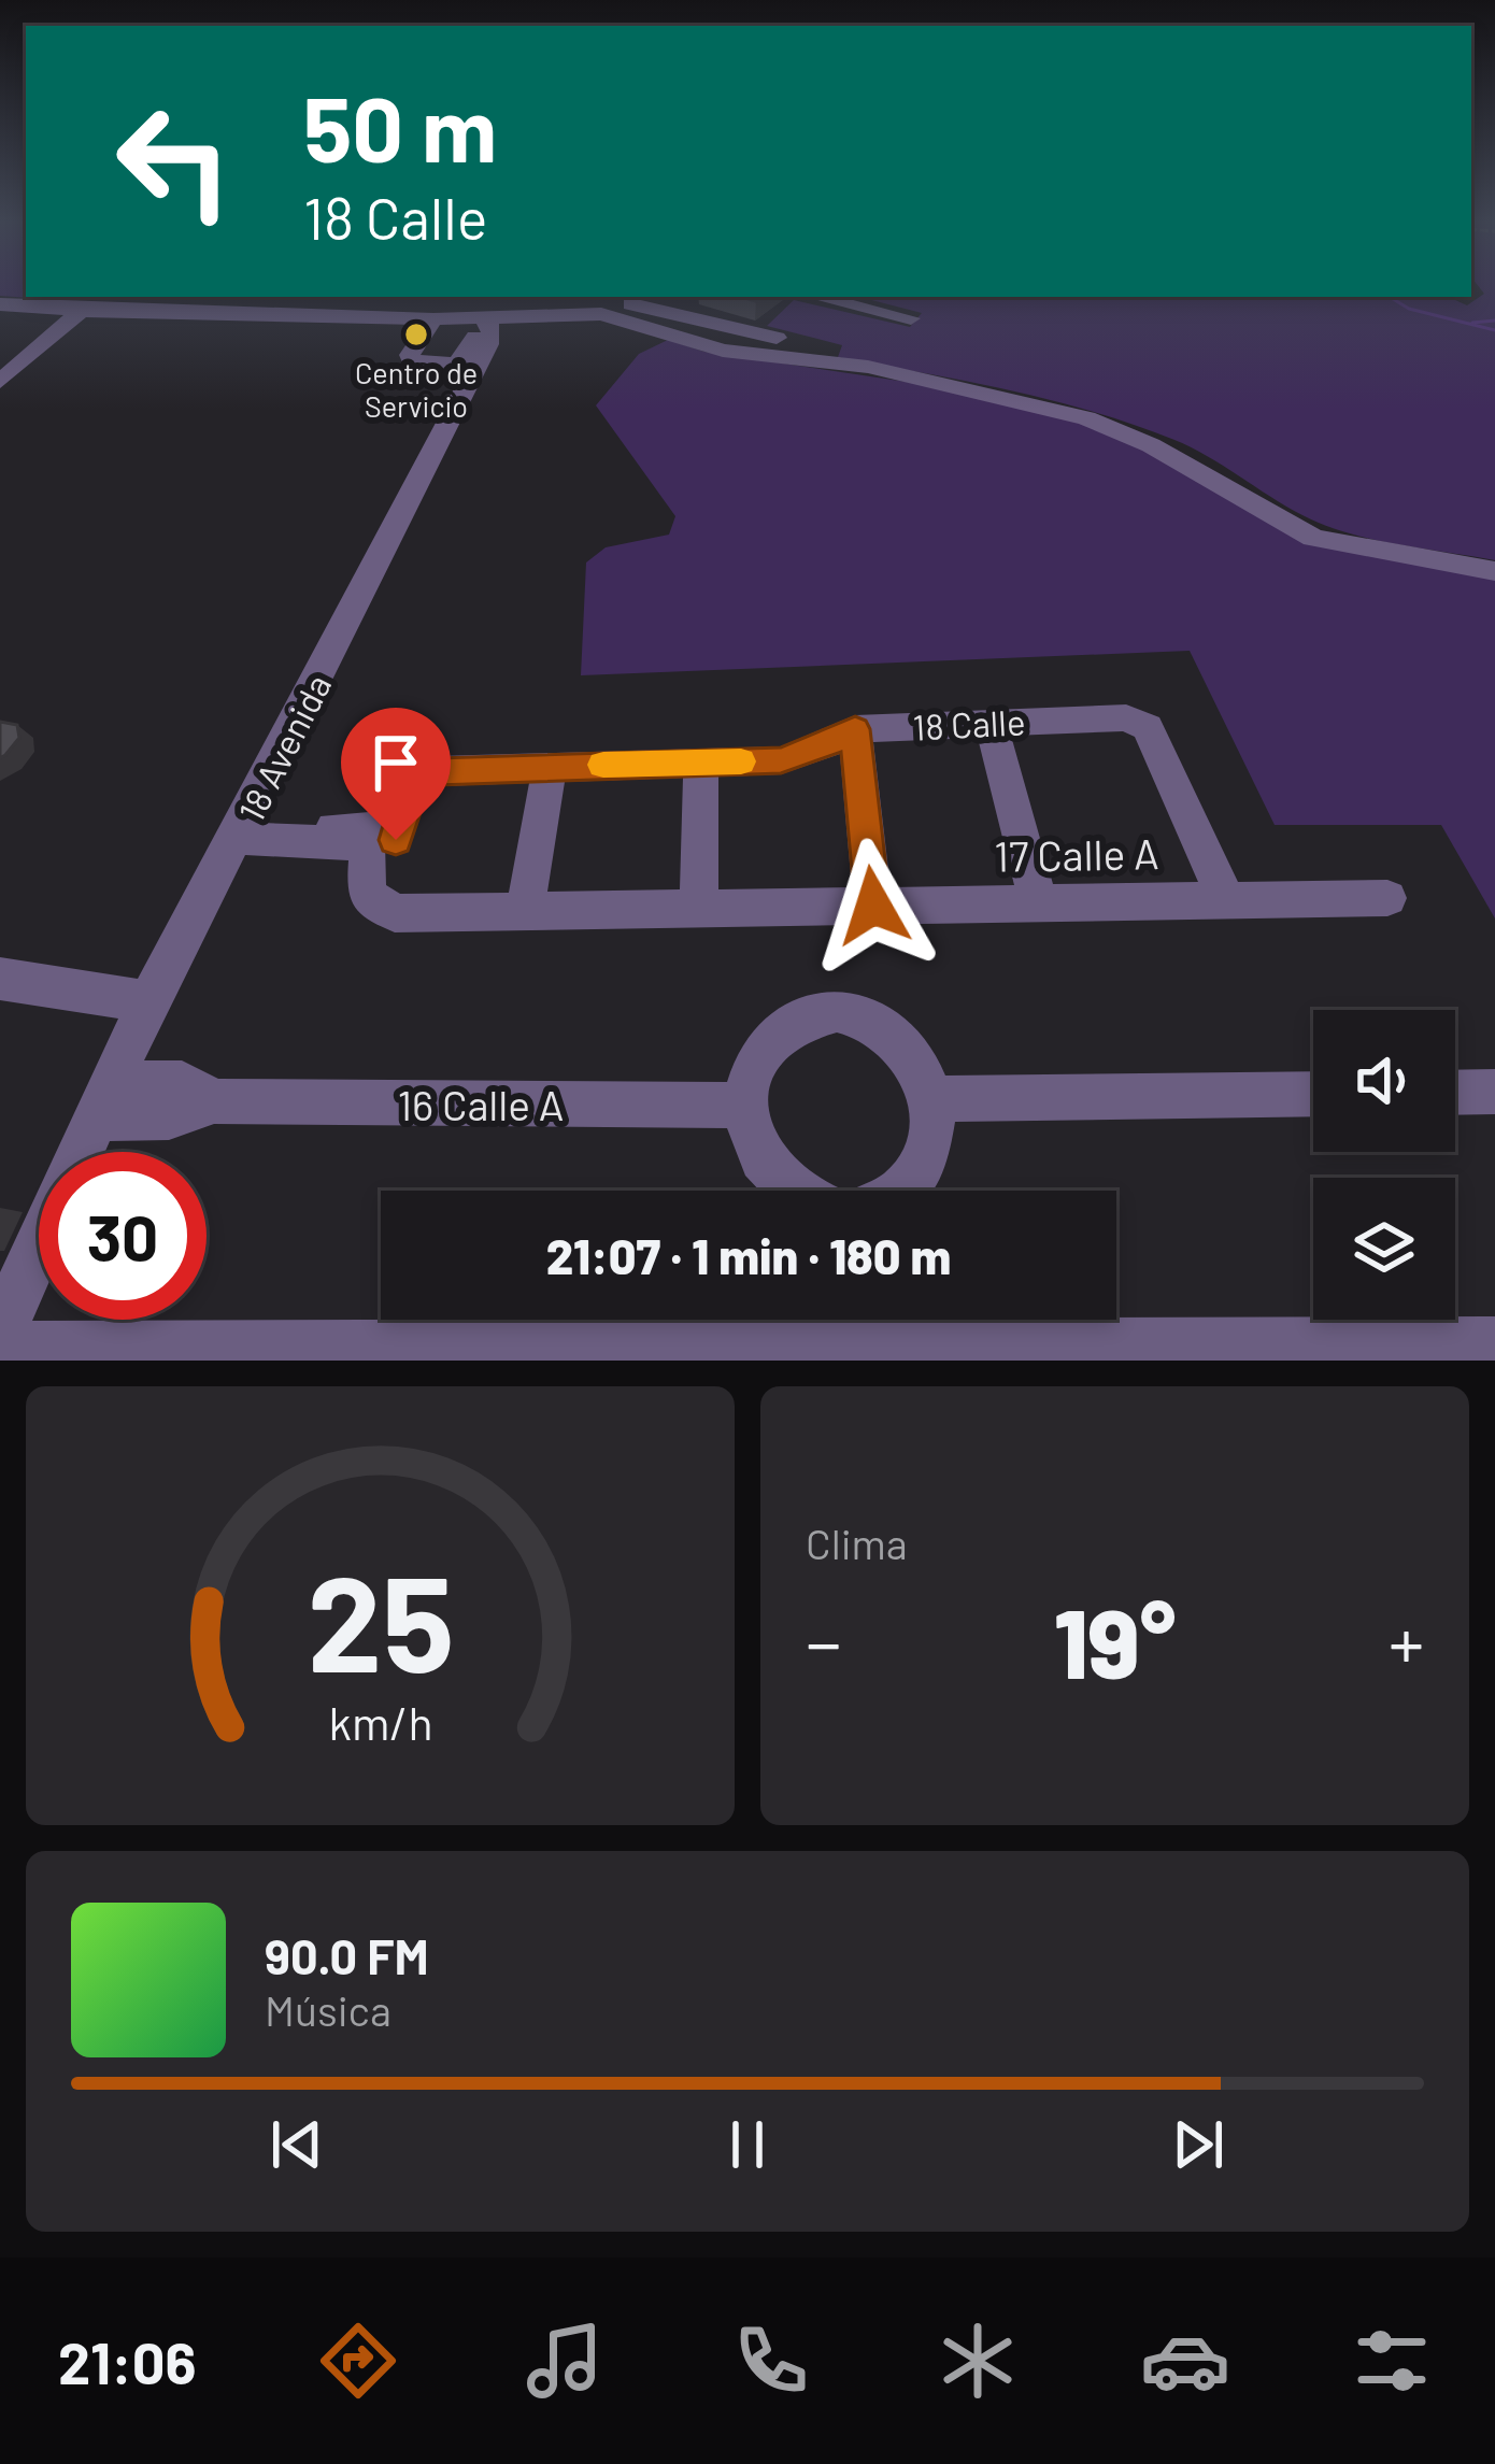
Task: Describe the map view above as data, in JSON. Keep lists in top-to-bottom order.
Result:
{
  "streets": {
    "street": [
      "18 Calle",
      "18 Avenida",
      "17 Calle A",
      "16 Calle A"
    ]
  },
  "crossings": [
    ["18 Calle", "17 Calle A"],
    ["18 Avenida", "16 Calle A"]
  ],
  "places": ["Centro de Servicio"],
  "page": {
    "turn": ["50 m", "18 Calle"],
    "limit": "30",
    "trip": "21:07 · 1 min · 180 m",
    "tile": "Clima",
    "heat": ["−", "19°", "+"],
    "song": ["90.0 FM", "Música"],
    "tabs": "21:06",
    "gauge": ["25", "km/h"]
  }
}
